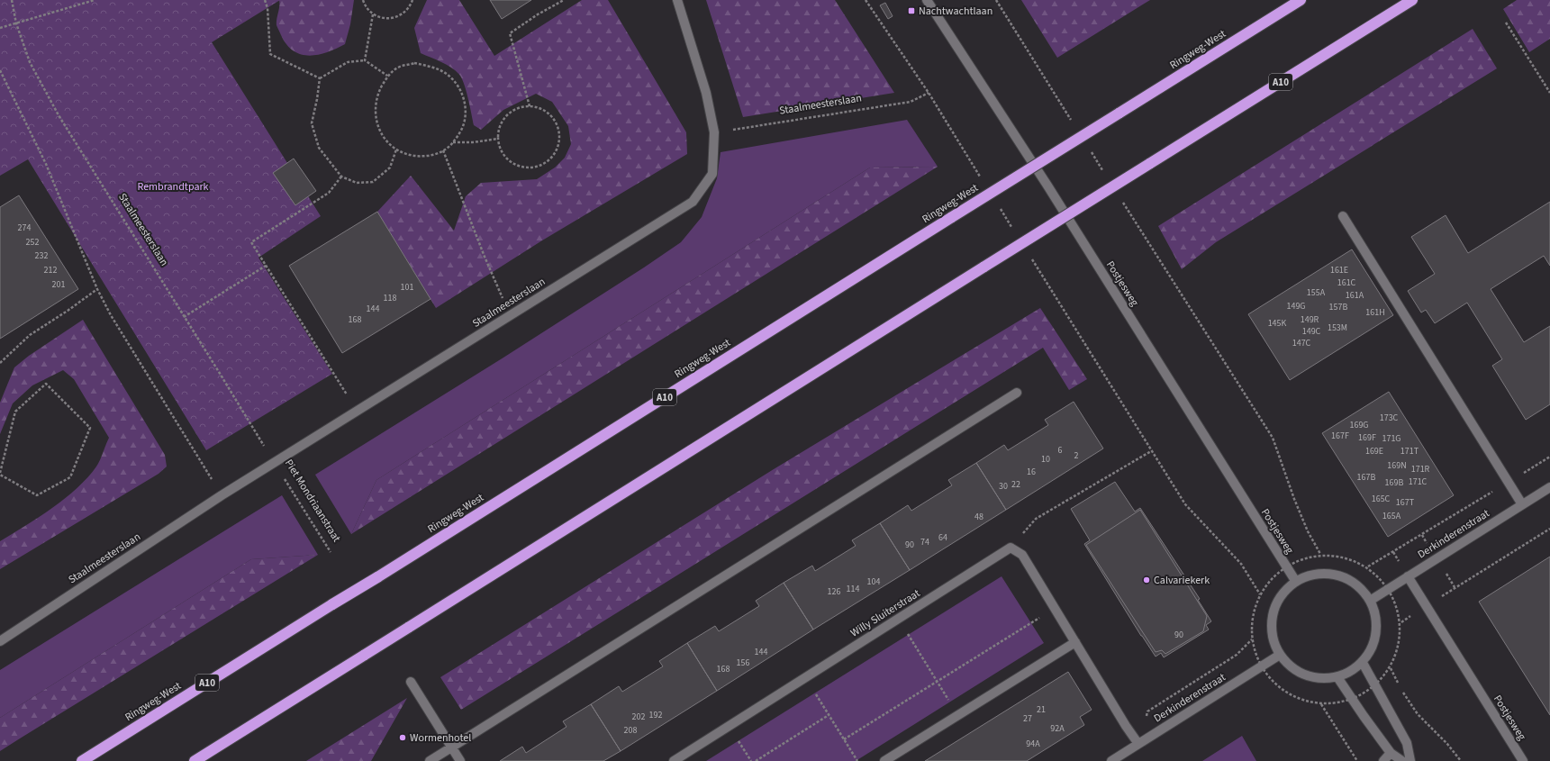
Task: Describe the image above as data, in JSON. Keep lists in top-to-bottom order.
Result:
{
  "streets": {
    "highway": ["Ringweg-West", "A10"],
    "street": [
      "Staalmeesterslaan",
      "Postjesweg",
      "Derkinderenstraat",
      "Willy Sluiterstraat"
    ],
    "path": ["Piet Mondriaanstraat"]
  },
  "crossings": [
    ["Staalmeesterslaan", "Piet Mondriaanstraat"],
    ["Postjesweg", "Derkinderenstraat"]
  ],
  "parks": ["Rembrandtpark"],
  "places": {
    "transit": ["Nachtwachtlaan"],
    "other": ["Calvariekerk", "Wormenhotel"]
  },
  "house_numbers": [
    "274",
    "252",
    "232",
    "212",
    "161E",
    "161C",
    "201",
    "101",
    "155A",
    "161A",
    "118",
    "149G",
    "157B",
    "144",
    "161H",
    "168",
    "149R",
    "145K",
    "153M",
    "149C",
    "147C",
    "173C",
    "169G",
    "167F",
    "169F",
    "171G",
    "6",
    "169E",
    "171T",
    "2",
    "10",
    "169N",
    "171R",
    "16",
    "167B",
    "171C",
    "169B",
    "22",
    "30",
    "165C",
    "167T",
    "165A",
    "48",
    "64",
    "74",
    "90",
    "104",
    "114",
    "126",
    "90",
    "144",
    "156",
    "168",
    "21",
    "192",
    "202",
    "27",
    "92A",
    "208",
    "94A"
  ]
}
